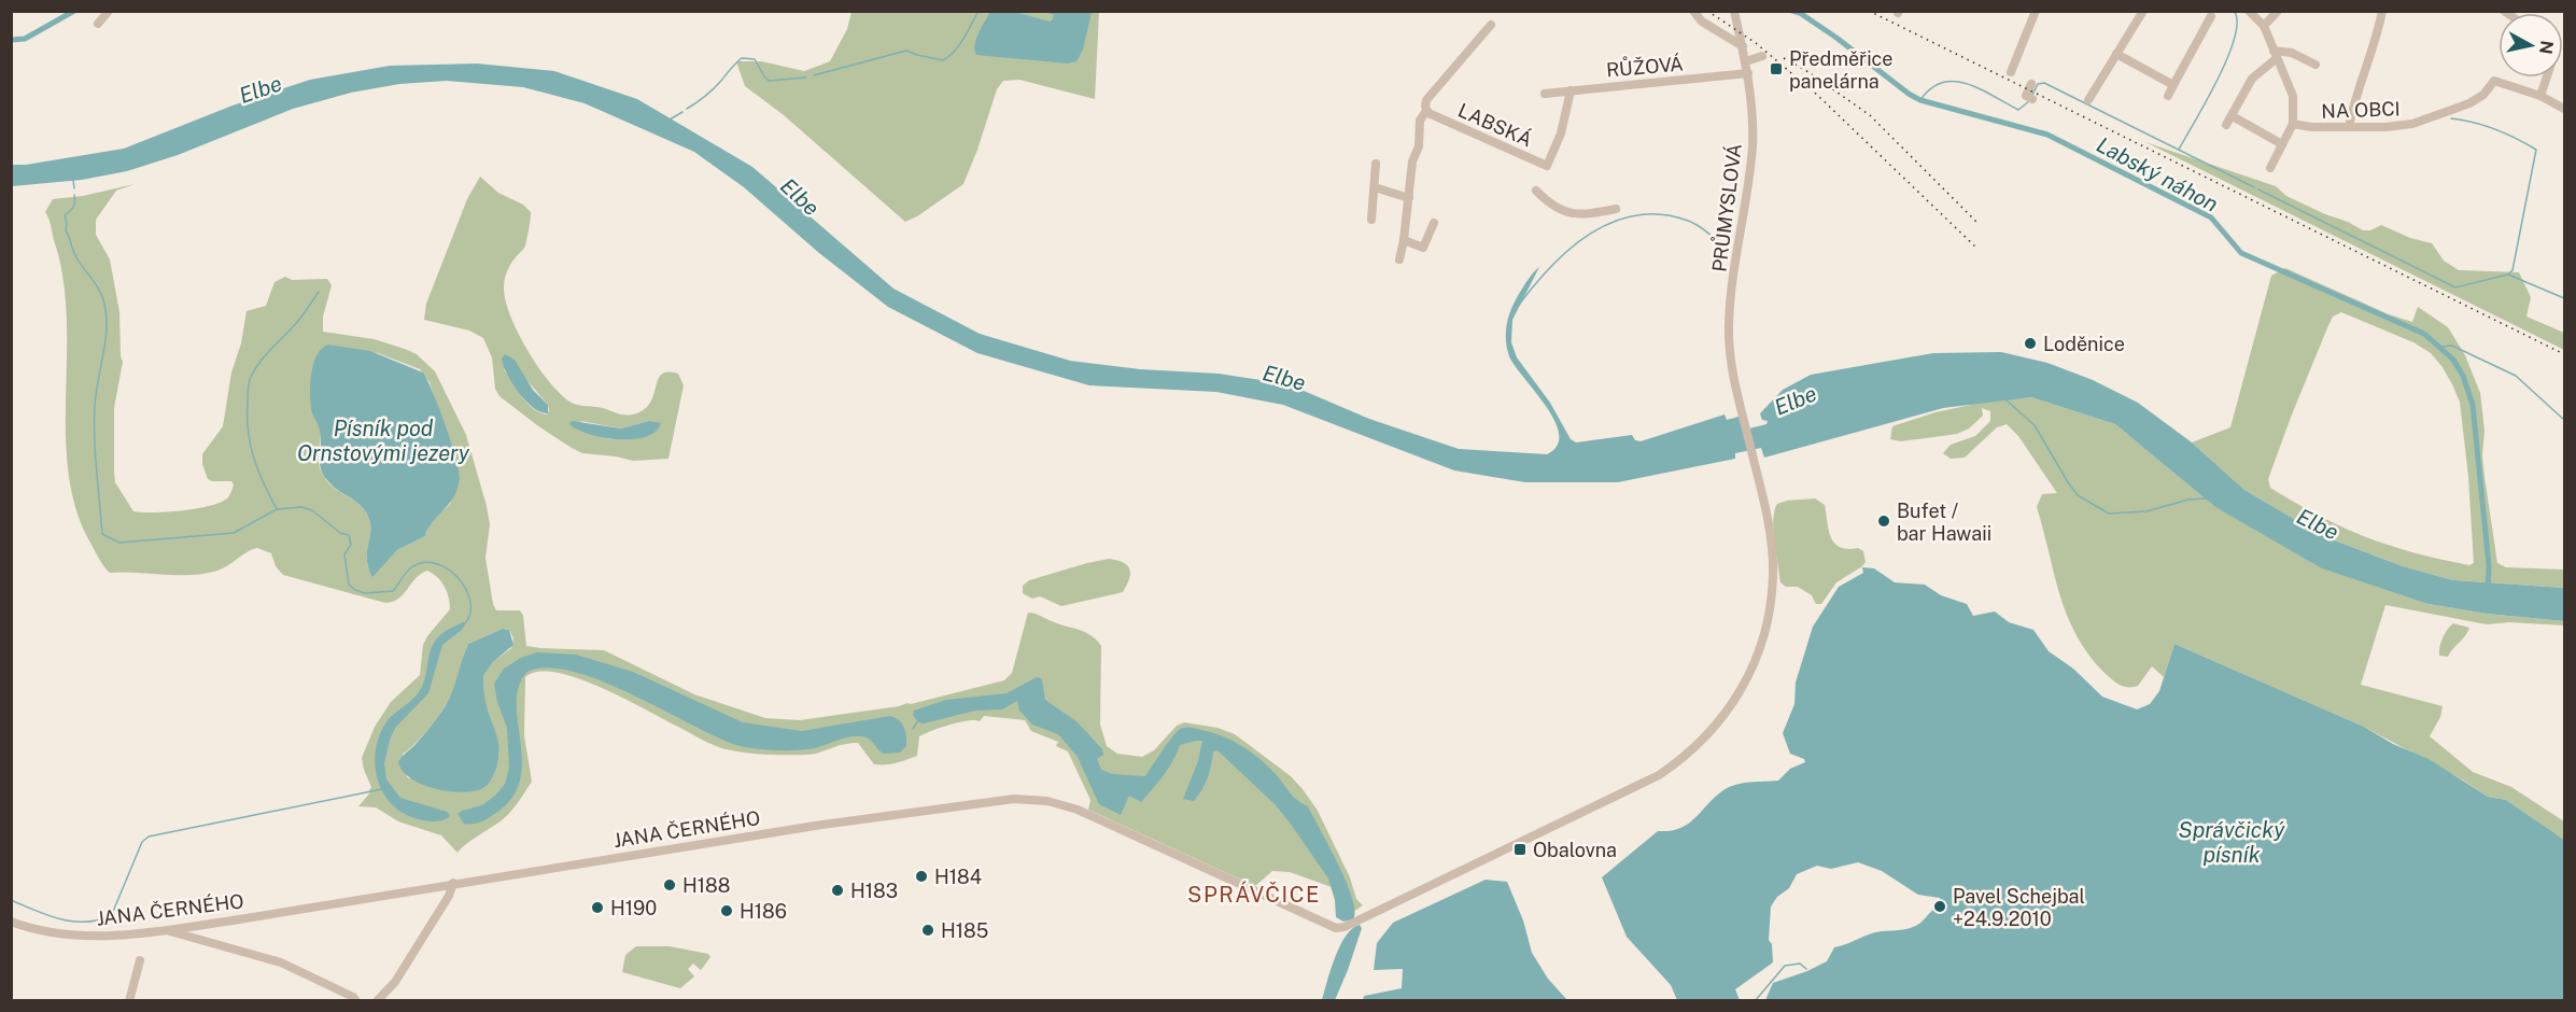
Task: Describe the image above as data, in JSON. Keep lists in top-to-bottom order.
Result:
{
  "streets": {
    "street": [
      "RŮŽOVÁ",
      "NA OBCI",
      "LABSKÁ",
      "PRŮMYSLOVÁ",
      "JANA ČERNÉHO"
    ]
  },
  "crossings": [
    ["RŮŽOVÁ", "LABSKÁ"],
    ["RŮŽOVÁ", "PRŮMYSLOVÁ"],
    ["PRŮMYSLOVÁ", "JANA ČERNÉHO"]
  ],
  "districts": ["SPRÁVČICE"],
  "water": [
    "Elbe",
    "Labský náhon",
    "Písník pod Ornstovými jezery",
    "Správčický písník"
  ],
  "places": {
    "transit": ["Předměřice panelárna", "Obalovna"],
    "other": [
      "Loděnice",
      "Bufet / bar Hawaii",
      "H184",
      "H188",
      "H183",
      "Pavel Schejbal +24.9.2010",
      "H190",
      "H186",
      "H185"
    ]
  },
  "north": "right"
}
